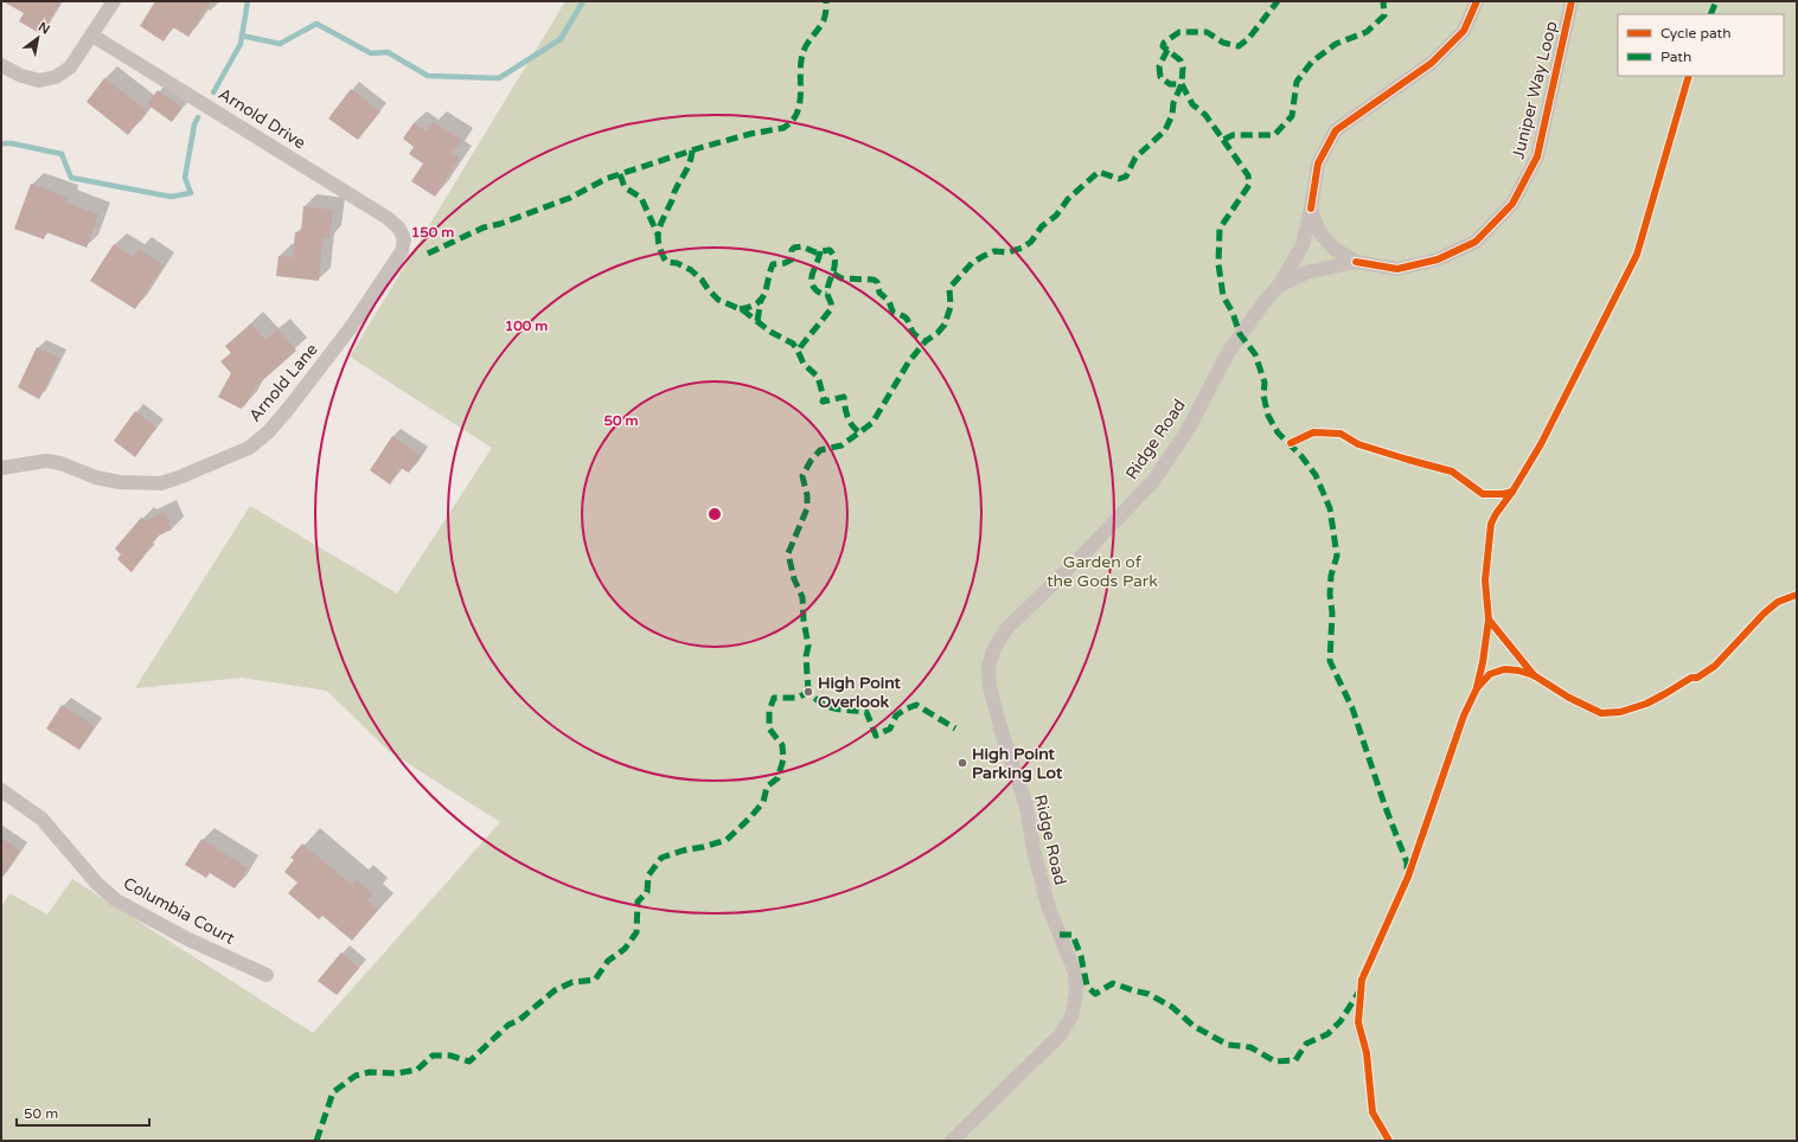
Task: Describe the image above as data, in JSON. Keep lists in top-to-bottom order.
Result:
{
  "streets": {
    "street": [
      "Juniper Way Loop",
      "Arnold Drive",
      "Arnold Lane",
      "Ridge Road",
      "Columbia Court"
    ]
  },
  "crossings": [
    ["Juniper Way Loop", "Ridge Road"],
    ["Arnold Drive", "Arnold Lane"]
  ],
  "parks": ["Garden of the Gods Park"],
  "places": ["High Point Overlook", "High Point Parking Lot"],
  "legend": ["Cycle path", "Path"],
  "scale_bar": "50 m",
  "north": "top right",
  "rings": ["150 m", "100 m", "50 m"]
}
